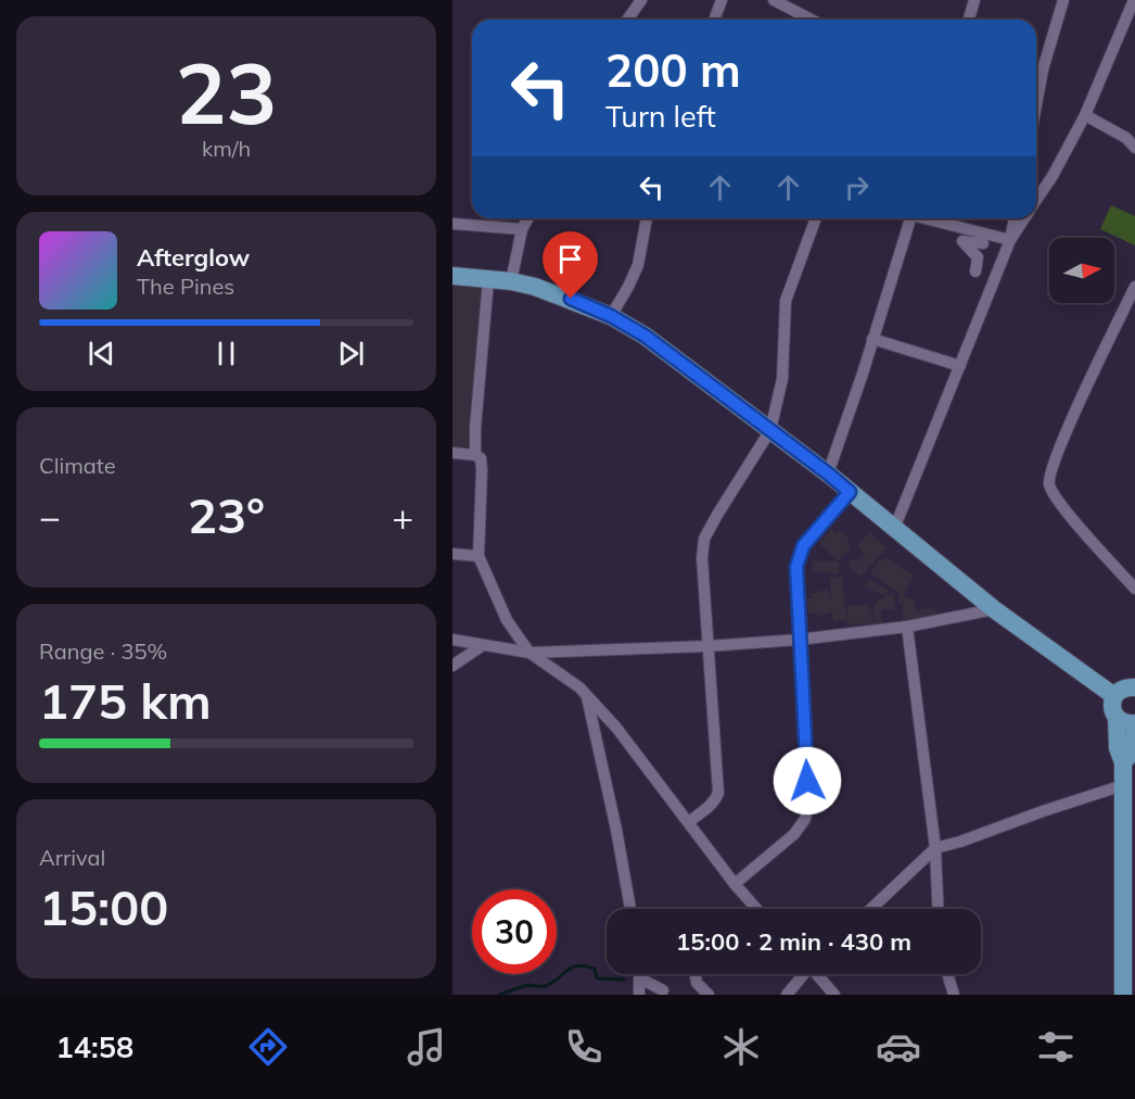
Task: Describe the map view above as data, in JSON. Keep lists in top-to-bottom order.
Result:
{
  "north": "right",
  "page": {
    "tile": [
      ["23", "km/h"],
      "Climate",
      ["Range · 35%", "175 km"],
      ["Arrival", "15:00"]
    ],
    "turn": ["200 m", "Turn left"],
    "song": ["Afterglow", "The Pines"],
    "heat": ["−", "23°", "+"],
    "limit": "30",
    "trip": "15:00 · 2 min · 430 m",
    "tabs": "14:58"
  }
}
